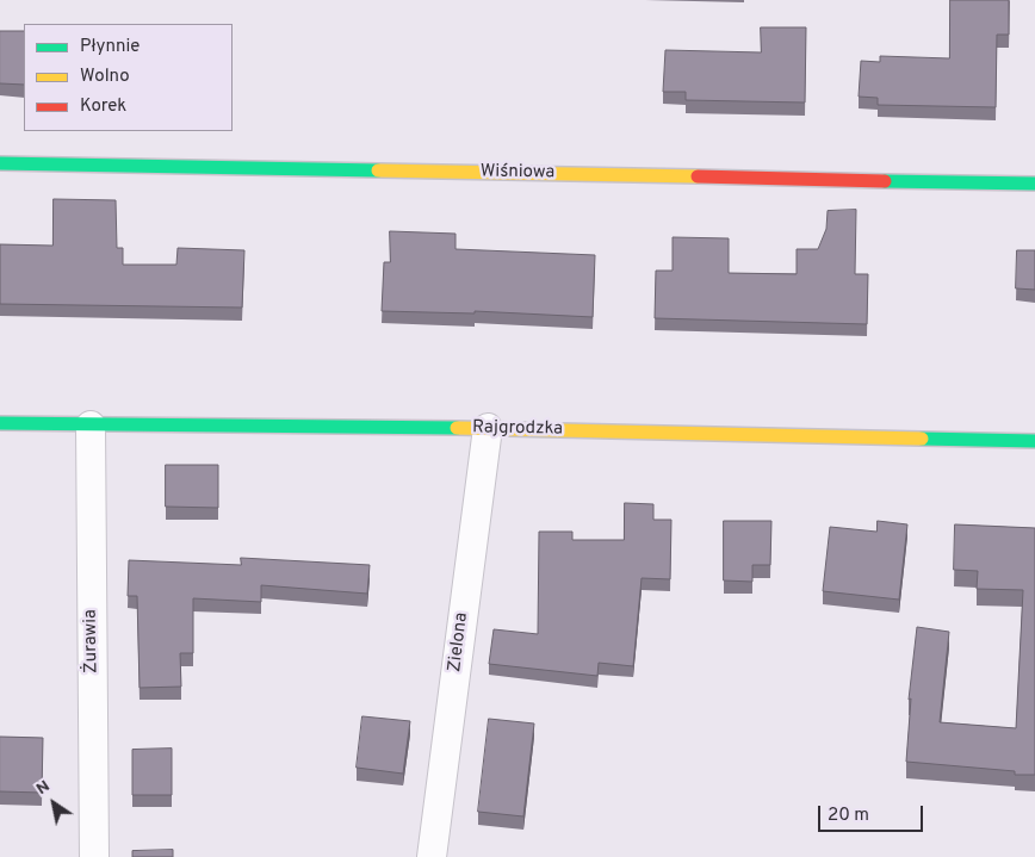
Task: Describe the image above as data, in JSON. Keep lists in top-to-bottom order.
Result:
{
  "streets": {
    "street": [
      "Wiśniowa",
      "Rajgrodzka",
      "Żurawia",
      "Zielona"
    ]
  },
  "crossings": [
    ["Rajgrodzka", "Żurawia"],
    ["Rajgrodzka", "Zielona"]
  ],
  "legend": ["Płynnie", "Wolno", "Korek"],
  "scale_bar": "20 m",
  "north": "top left"
}
